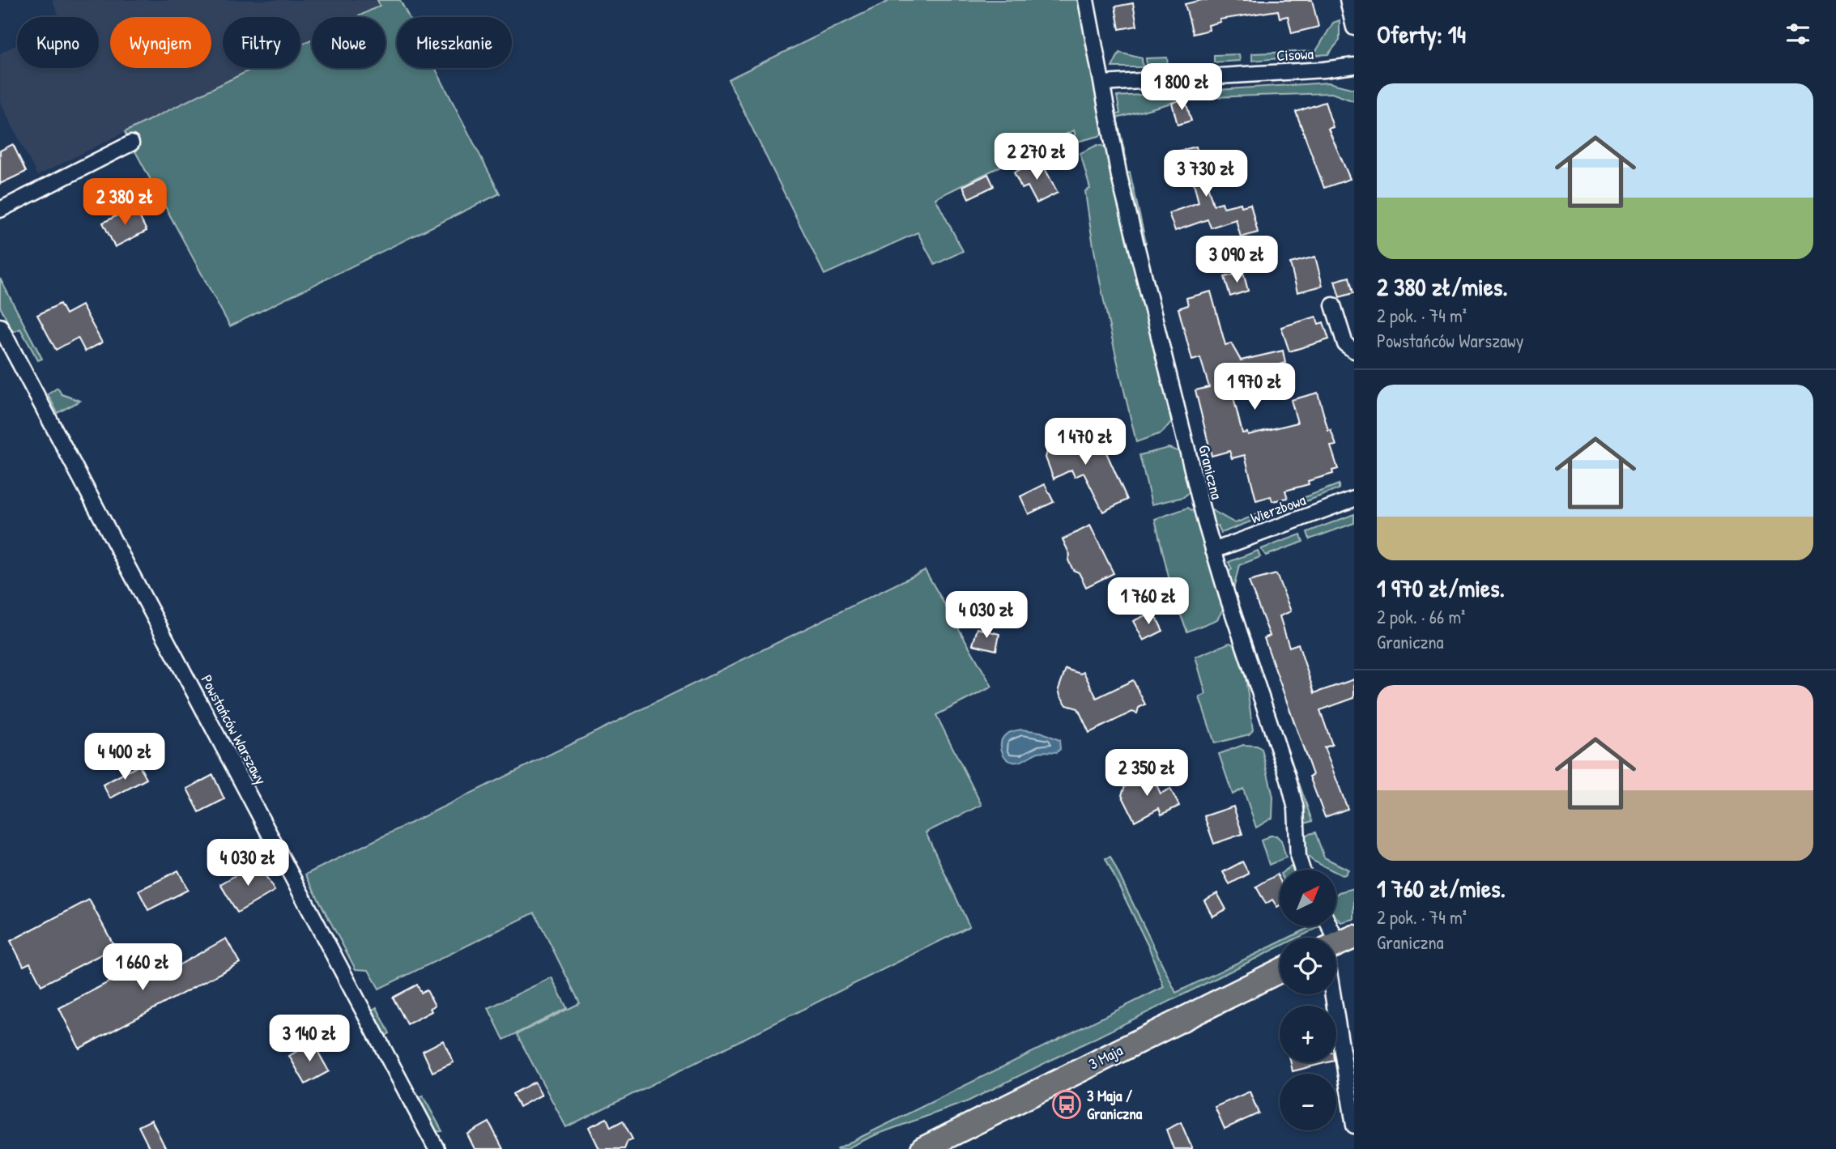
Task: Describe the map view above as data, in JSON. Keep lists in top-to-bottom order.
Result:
{
  "streets": {
    "main road": ["3 Maja"],
    "street": [
      "Cisowa",
      "Graniczna",
      "Wierzbowa",
      "Powstańców Warszawy"
    ]
  },
  "crossings": [
    ["Cisowa", "Graniczna"],
    ["Graniczna", "Wierzbowa"]
  ],
  "places": {
    "bus stop": ["3 Maja / Graniczna"]
  },
  "north": "top right",
  "page": {
    "heading": "Oferty: 14",
    "chip": [
      "Kupno",
      "Wynajem",
      "Filtry",
      "Nowe",
      "Mieszkanie"
    ],
    "price": [
      "1 800 zł",
      "2 270 zł",
      "3 730 zł",
      "2 380 zł",
      "3 090 zł",
      "1 970 zł",
      "1 470 zł",
      "1 760 zł",
      "4 030 zł",
      "4 400 zł",
      "2 350 zł",
      "4 030 zł",
      "1 660 zł",
      "3 140 zł"
    ],
    "list": [
      {
        "name": "2 380 zł/mies.",
        "note": "2 pok. · 74 m² · Powstańców Warszawy"
      },
      {
        "name": "1 970 zł/mies.",
        "note": "2 pok. · 66 m² · Graniczna"
      },
      {
        "name": "1 760 zł/mies.",
        "note": "2 pok. · 74 m² · Graniczna"
      }
    ],
    "map_buttons": ["+", "−"]
  }
}
